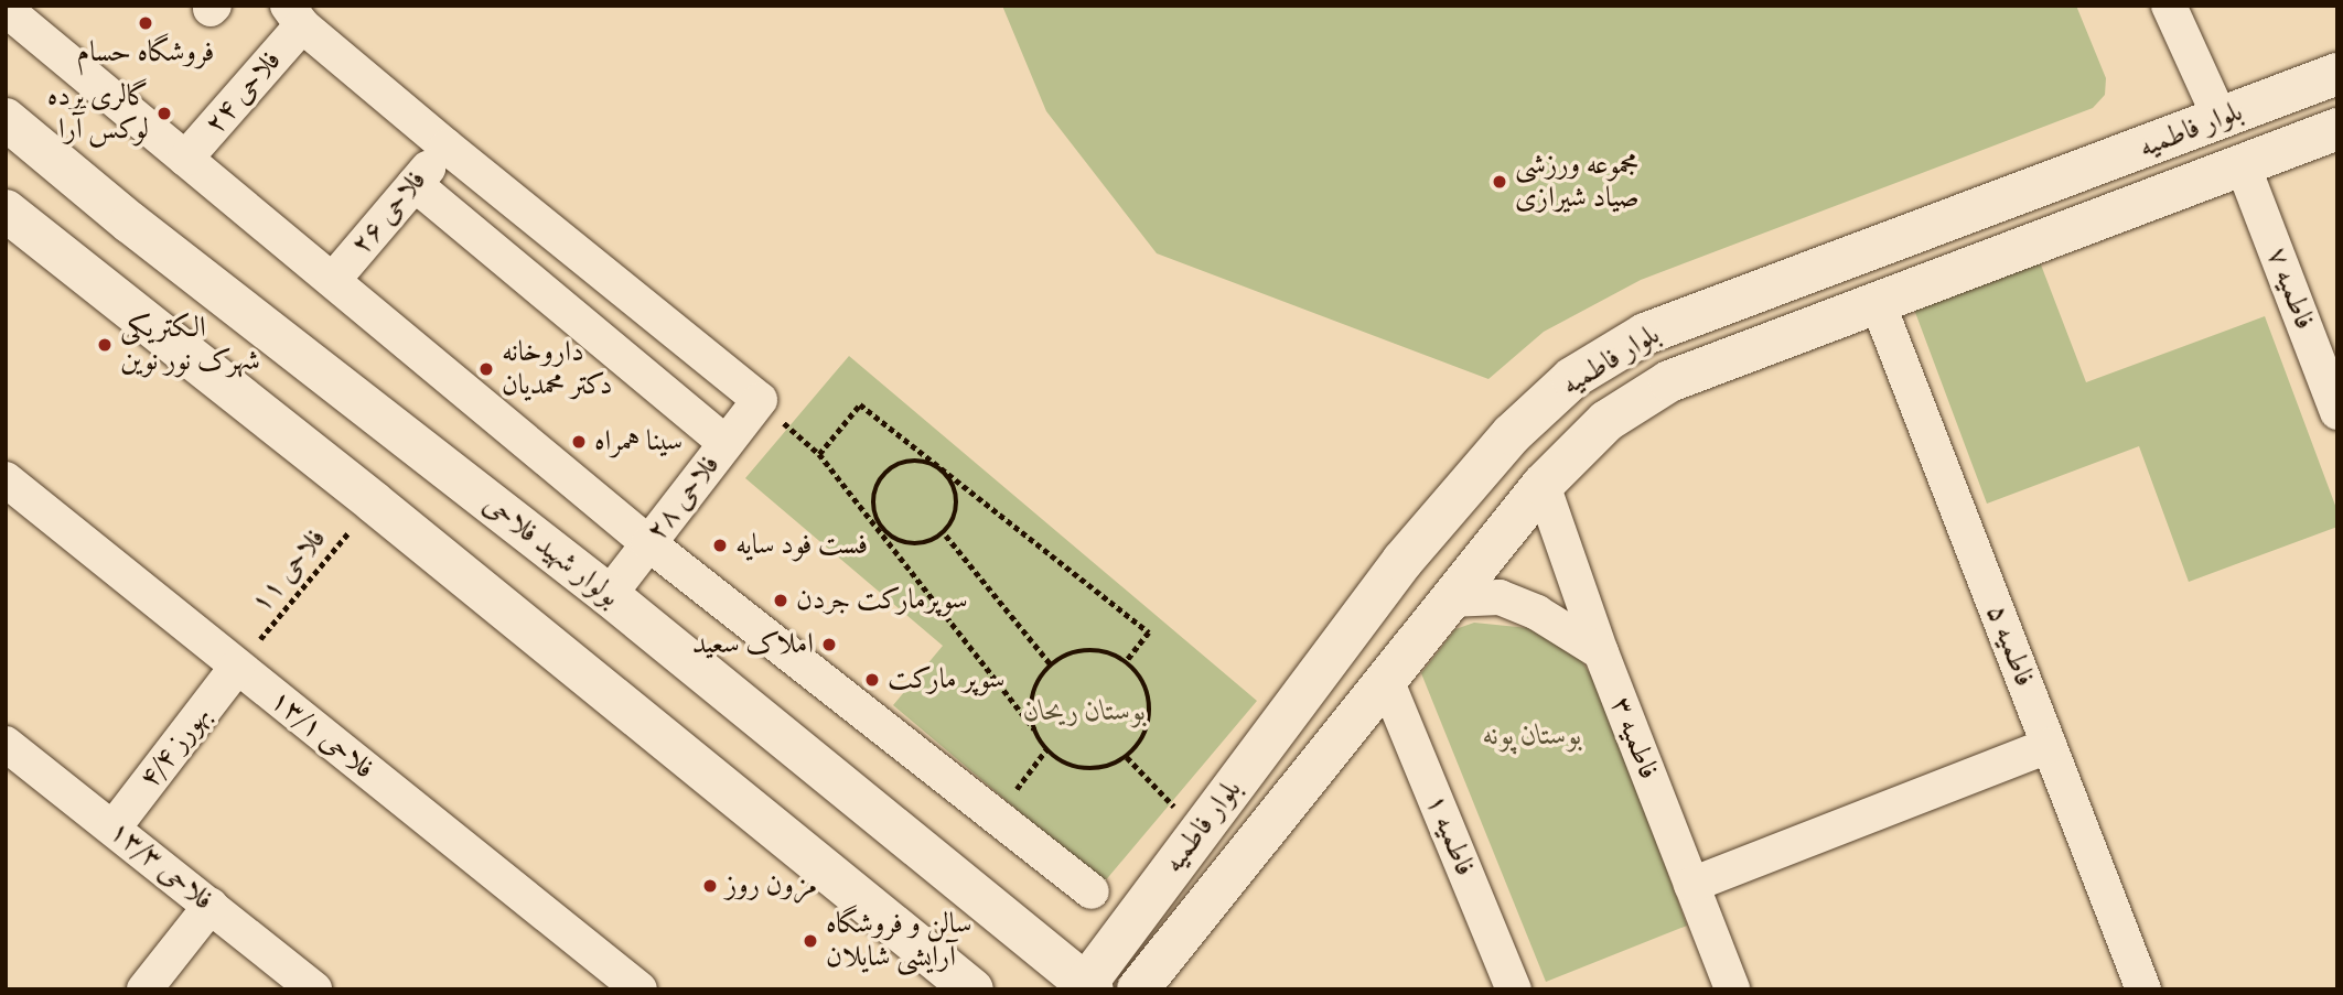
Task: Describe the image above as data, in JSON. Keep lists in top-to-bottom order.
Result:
{
  "streets": {
    "street": [
      "فلاحی ۲۴",
      "بلوار فاطمیه",
      "فلاحی ۲۶",
      "فاطمیه ۷",
      "فلاحی ۲۸",
      "بولوار شهید فلاحی",
      "فاطمیه ۵",
      "فلاحی ۱۳/۱",
      "فاطمیه ۳",
      "بهورز ۴/۴",
      "فاطمیه ۱",
      "فلاحی ۱۳/۳"
    ],
    "path": ["فلاحی ۱۱"]
  },
  "crossings": [
    ["بلوار فاطمیه", "فاطمیه ۷"],
    ["بلوار فاطمیه", "بولوار شهید فلاحی"],
    ["بلوار فاطمیه", "فاطمیه ۵"],
    ["بلوار فاطمیه", "فاطمیه ۳"],
    ["بلوار فاطمیه", "فاطمیه ۱"],
    ["فلاحی ۲۸", "بولوار شهید فلاحی"],
    ["فلاحی ۱۱", "فلاحی ۱۳/۱"],
    ["فلاحی ۱۱", "بهورز ۴/۴"],
    ["فلاحی ۱۳/۱", "بهورز ۴/۴"],
    ["بهورز ۴/۴", "فلاحی ۱۳/۳"]
  ],
  "parks": ["بوستان ریحان", "بوستان پونه"],
  "places": [
    "فروشگاه حسام",
    "گالری پرده لوکس آرا",
    "مجموعه ورزشی صیاد شیرازی",
    "الکتریکی شهرک نور نوین",
    "داروخانه دکتر محمدیان",
    "سینا همراه",
    "فست فود سایه",
    "سوپرمارکت جردن",
    "املاک سعید",
    "سوپر مارکت",
    "مزون روز",
    "سالن و فروشگاه آرایشی شایلان"
  ]
}
